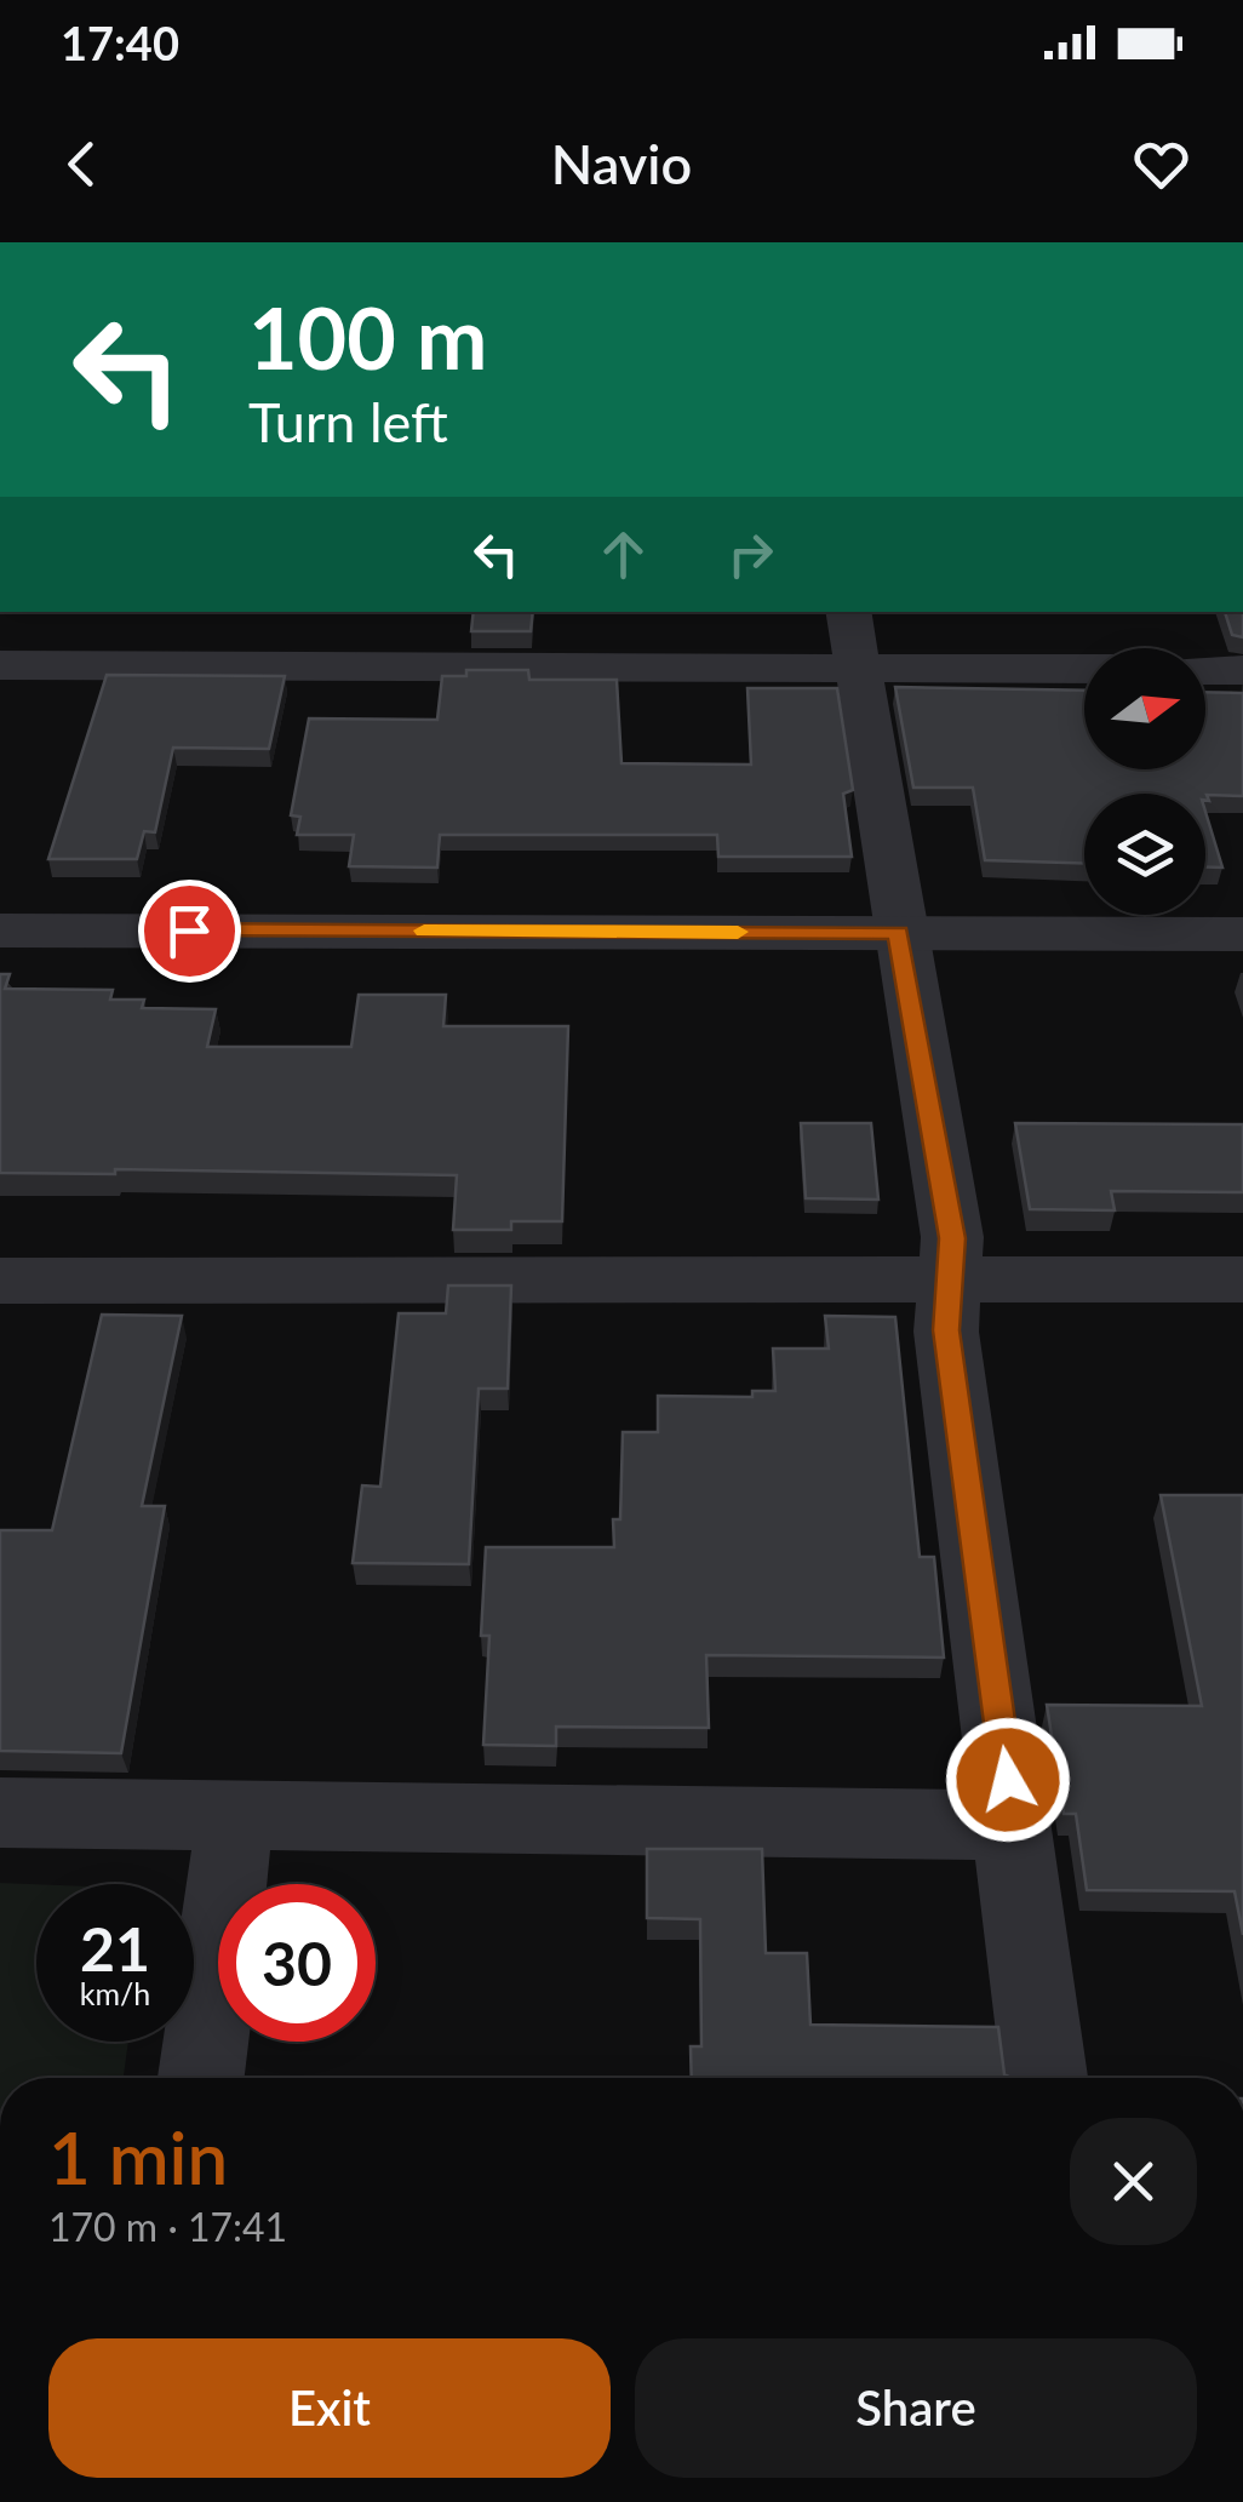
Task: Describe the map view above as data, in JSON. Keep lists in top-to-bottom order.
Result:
{
  "north": "right",
  "page": {
    "status": "17:40",
    "header": "Navio",
    "turn": ["100 m", "Turn left"],
    "speed": "21 km/h",
    "limit": "30",
    "heading": ["1 min", "170 m · 17:41"],
    "buttons": ["Exit", "Share"]
  }
}
